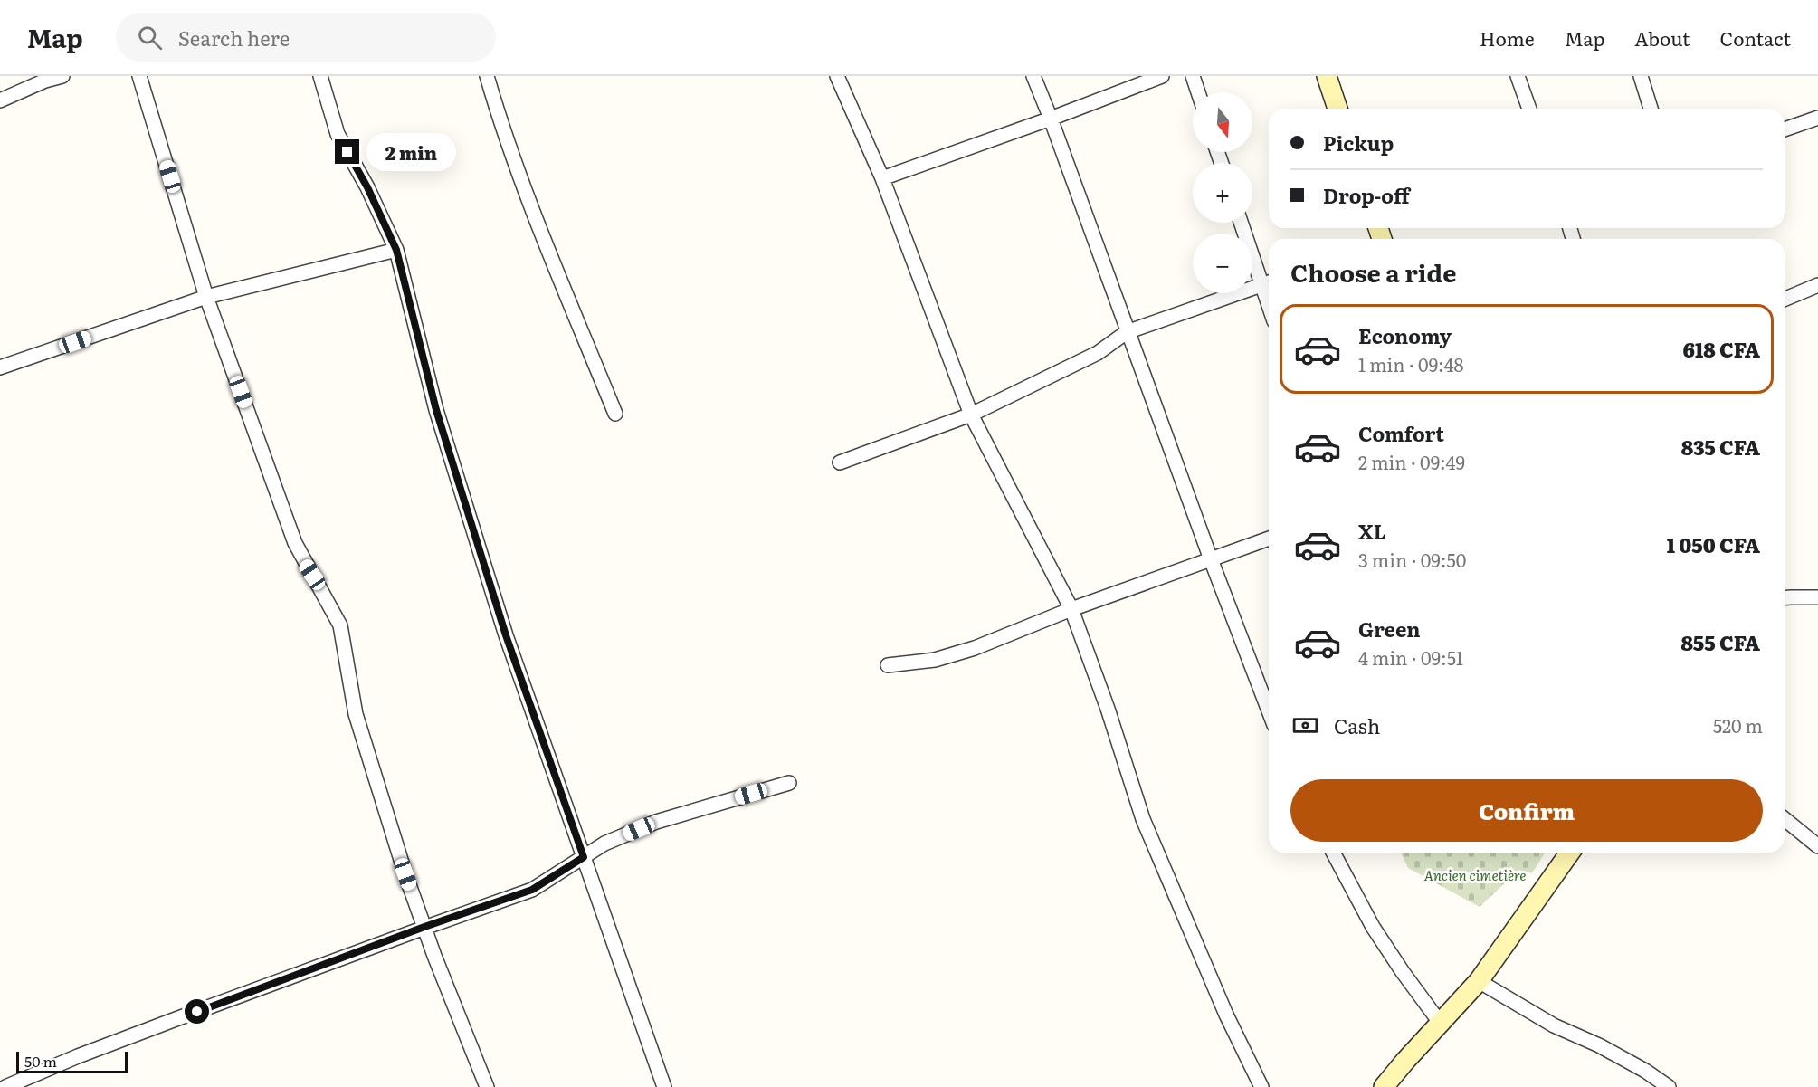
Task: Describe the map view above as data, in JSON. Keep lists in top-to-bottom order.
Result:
{
  "parks": ["Ancien cimetière"],
  "scale_bar": "50 m",
  "north": "bottom",
  "page": {
    "header": "Map",
    "search": "Search here",
    "nav": [
      "Home",
      "Map",
      "About",
      "Contact"
    ],
    "map_buttons": ["+", "−"],
    "banner": ["Pickup", "Drop-off"],
    "bubble": "2 min",
    "heading": "Choose a ride",
    "list": [
      {
        "name": "Economy",
        "note": "1 min · 09:48",
        "value": "618 CFA"
      },
      {
        "name": "Comfort",
        "note": "2 min · 09:49",
        "value": "835 CFA"
      },
      {
        "name": "XL",
        "note": "3 min · 09:50",
        "value": "1 050 CFA"
      },
      {
        "name": "Green",
        "note": "4 min · 09:51",
        "value": "855 CFA"
      }
    ],
    "pay": ["Cash", "520 m"],
    "buttons": "Confirm",
    "scale": "50 m"
  }
}
